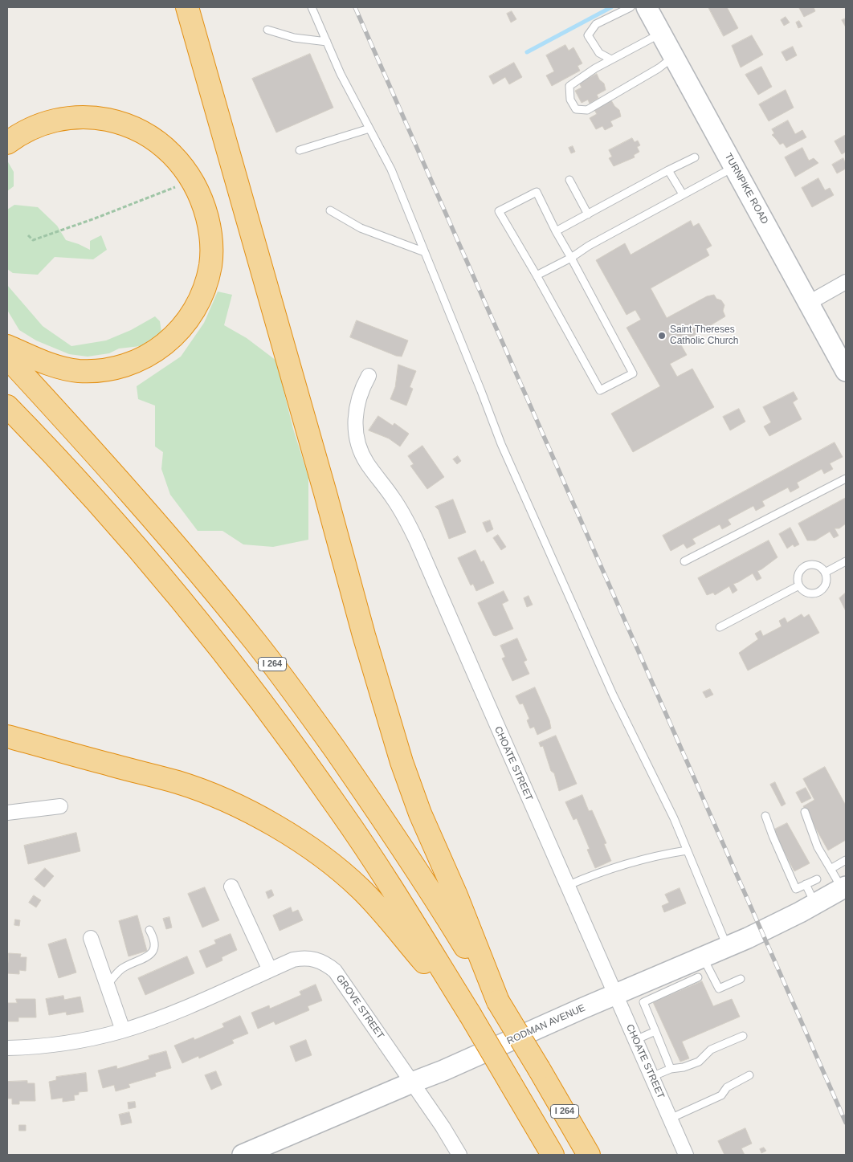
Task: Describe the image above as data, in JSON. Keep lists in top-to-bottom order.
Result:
{
  "streets": {
    "highway": ["I 264"],
    "street": [
      "TURNPIKE ROAD",
      "CHOATE STREET",
      "GROVE STREET",
      "RODMAN AVENUE"
    ]
  },
  "crossings": [
    ["CHOATE STREET", "RODMAN AVENUE"],
    ["GROVE STREET", "RODMAN AVENUE"]
  ],
  "places": ["Saint Thereses Catholic Church"]
}
